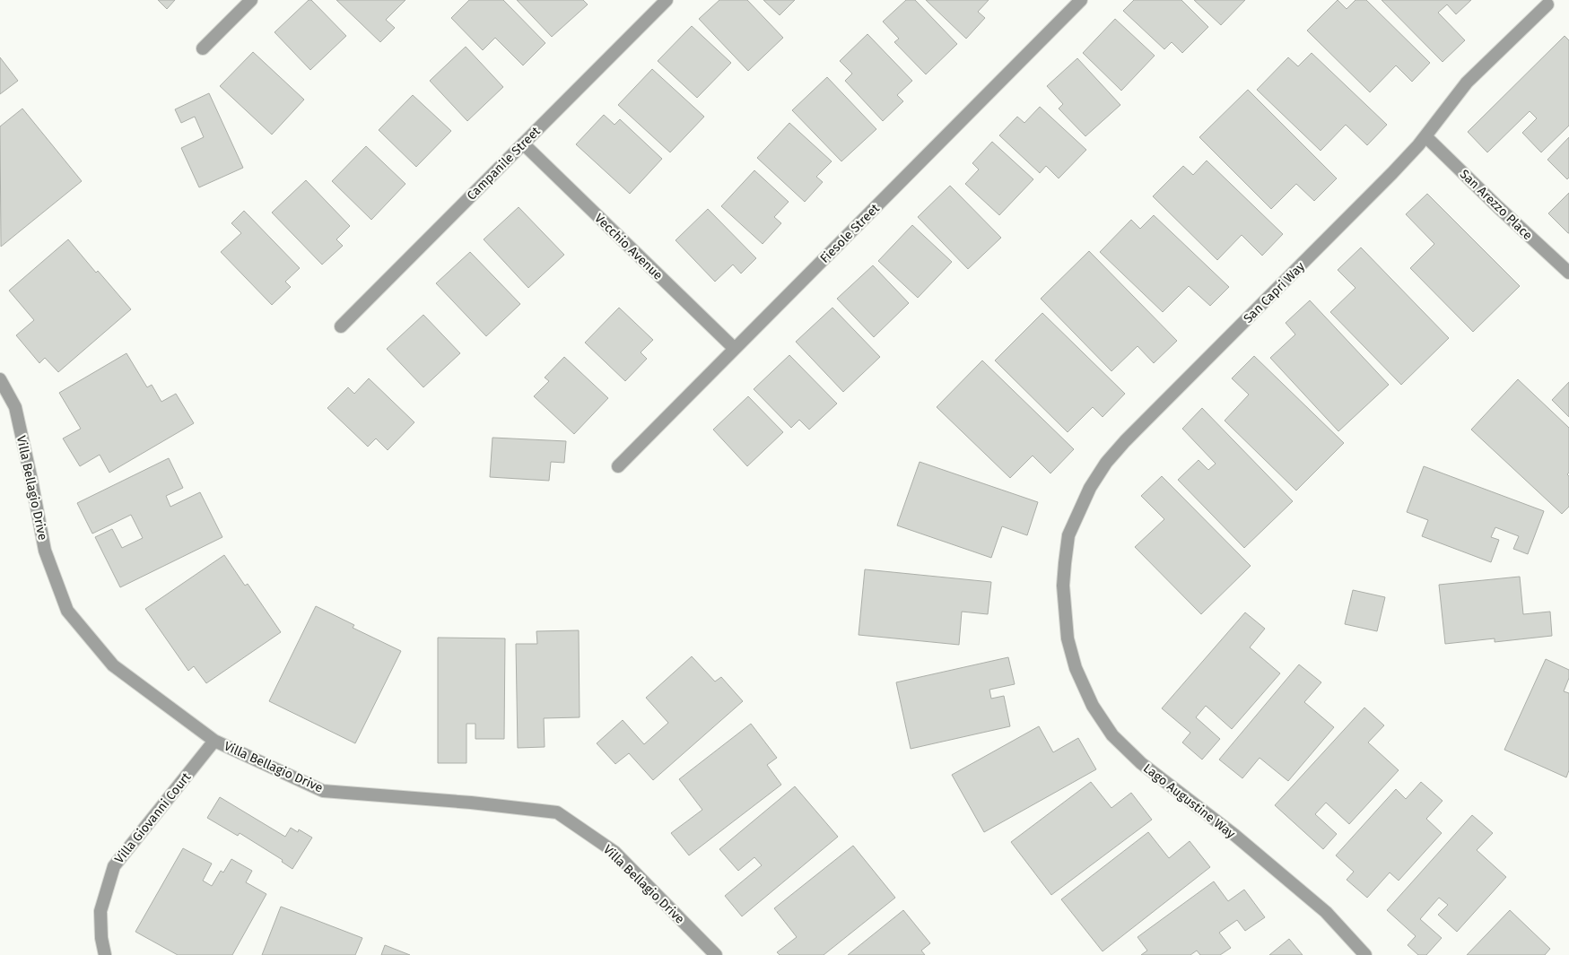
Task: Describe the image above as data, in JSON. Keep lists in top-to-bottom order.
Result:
{
  "streets": {
    "street": [
      "Campanile Street",
      "San Arezzo Place",
      "Fiesole Street",
      "Vecchio Avenue",
      "San Capri Way",
      "Villa Bellagio Drive",
      "Lago Augustine Way",
      "Villa Giovanni Court"
    ]
  },
  "crossings": [
    ["Campanile Street", "Vecchio Avenue"],
    ["San Arezzo Place", "San Capri Way"],
    ["Fiesole Street", "Vecchio Avenue"],
    ["San Capri Way", "Lago Augustine Way"],
    ["Villa Bellagio Drive", "Villa Giovanni Court"]
  ]
}
